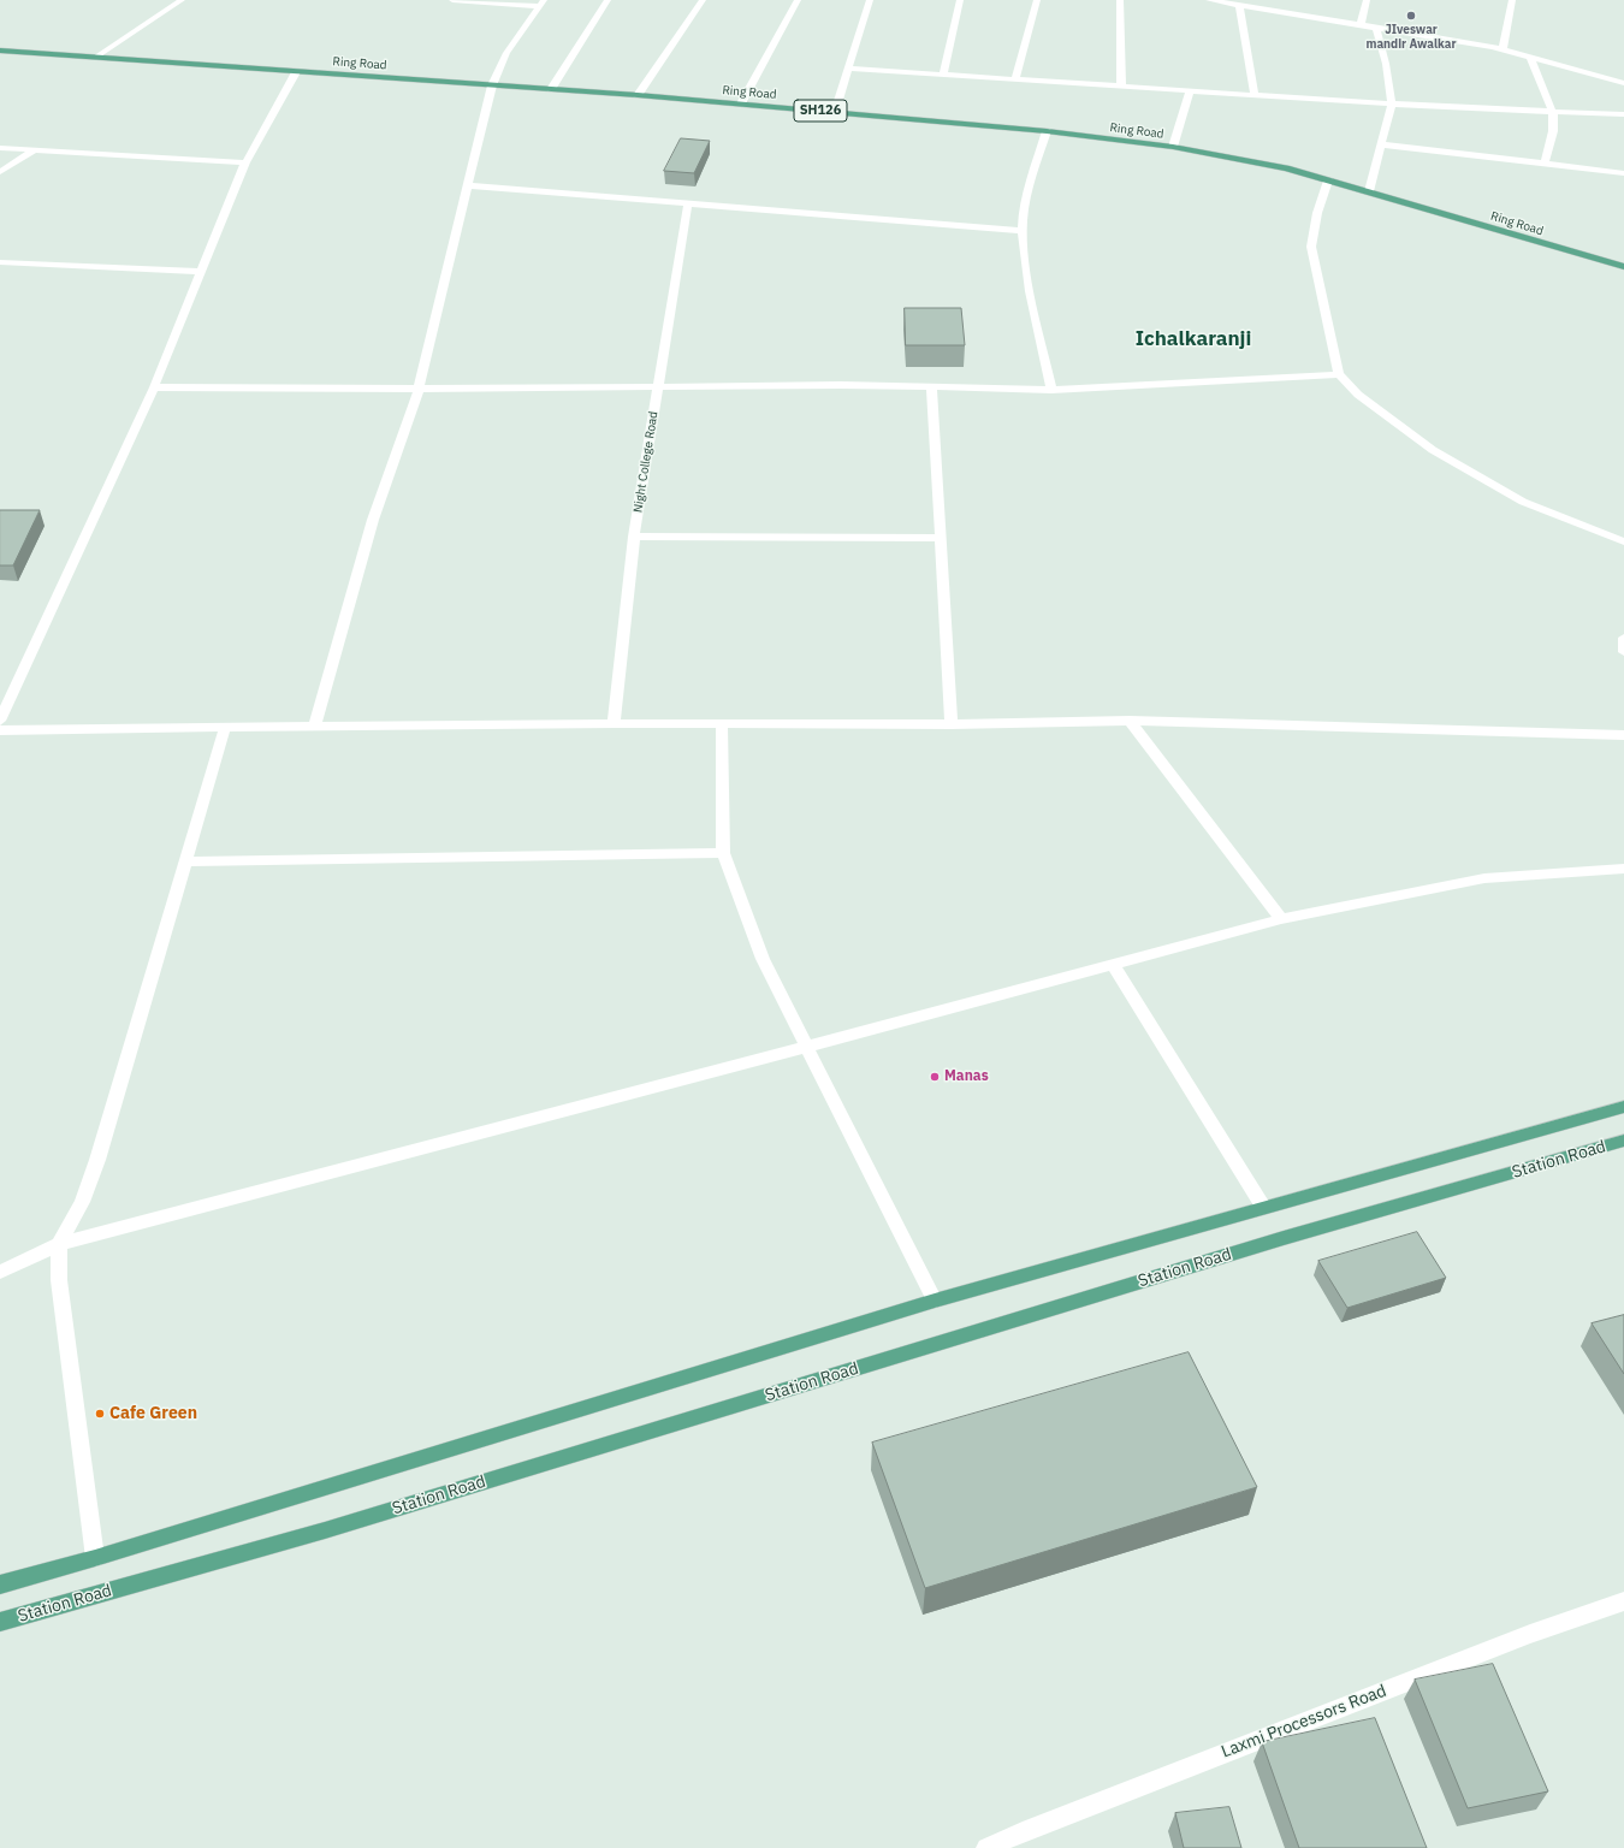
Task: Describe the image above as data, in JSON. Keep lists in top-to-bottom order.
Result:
{
  "streets": {
    "main road": ["Ring Road", "SH126", "Station Road"],
    "street": ["Night College Road", "Laxmi Processors Road"]
  },
  "districts": ["Ichalkaranji"],
  "places": ["JIveswar mandir Awalkar", "Manas", "Cafe Green"]
}
